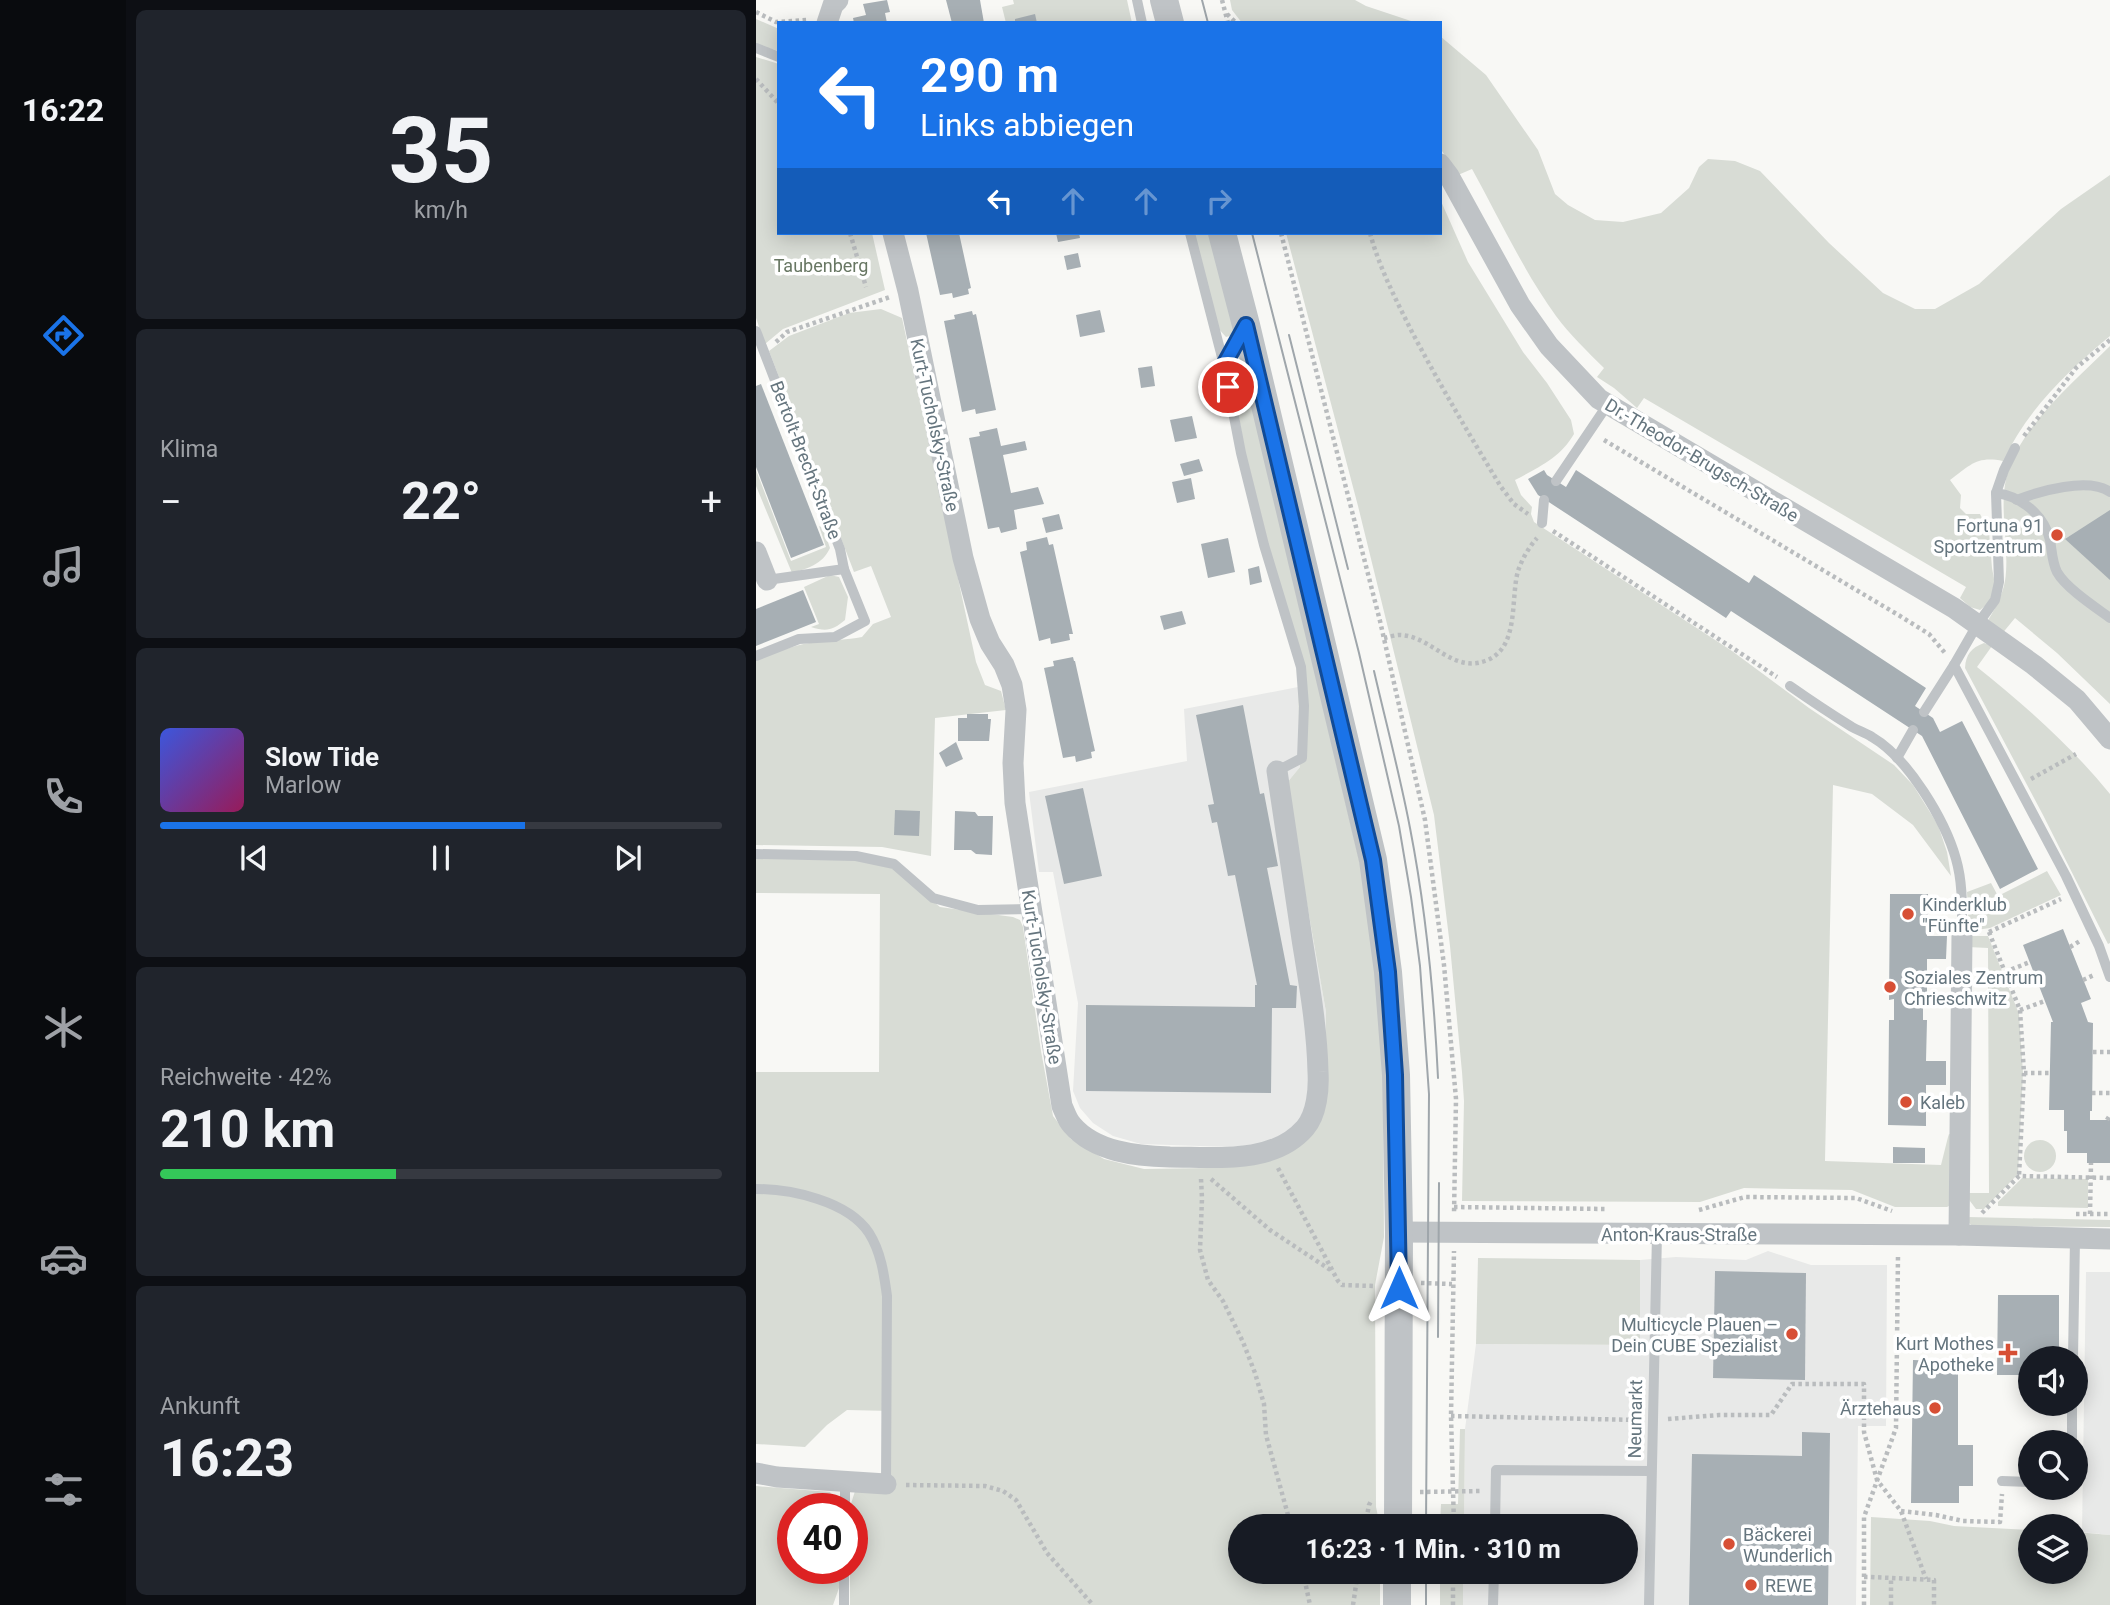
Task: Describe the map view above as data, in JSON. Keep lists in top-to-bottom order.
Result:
{
  "streets": {
    "street": ["Kurt-Tucholsky-Straße", "Dr.-Theodor-Brugsch-Straße", "Anton-Kraus-Straße"],
    "lane": ["Bertolt-Brecht-Straße", "Neumarkt"]
  },
  "crossings": [
    ["Anton-Kraus-Straße", "Neumarkt"]
  ],
  "parks": ["Taubenberg"],
  "places": {
    "other": [
      "Fortuna 91 Sportzentrum",
      "Kinderklub \"Fünfte\"",
      "Soziales Zentrum Chrieschwitz",
      "Kaleb",
      "Multicycle Plauen – Dein CUBE Spezialist",
      "Ärztehaus",
      "Bäckerei Wunderlich",
      "REWE"
    ],
    "health": ["Kurt Mothes Apotheke"]
  },
  "page": {
    "tabs": "16:22",
    "tile": [
      ["35", "km/h"],
      "Klima",
      ["Reichweite · 42%", "210 km"],
      ["Ankunft", "16:23"]
    ],
    "turn": ["290 m", "Links abbiegen"],
    "heat": ["−", "22°", "+"],
    "song": ["Slow Tide", "Marlow"],
    "limit": "40",
    "trip": "16:23 · 1 Min. · 310 m"
  }
}
